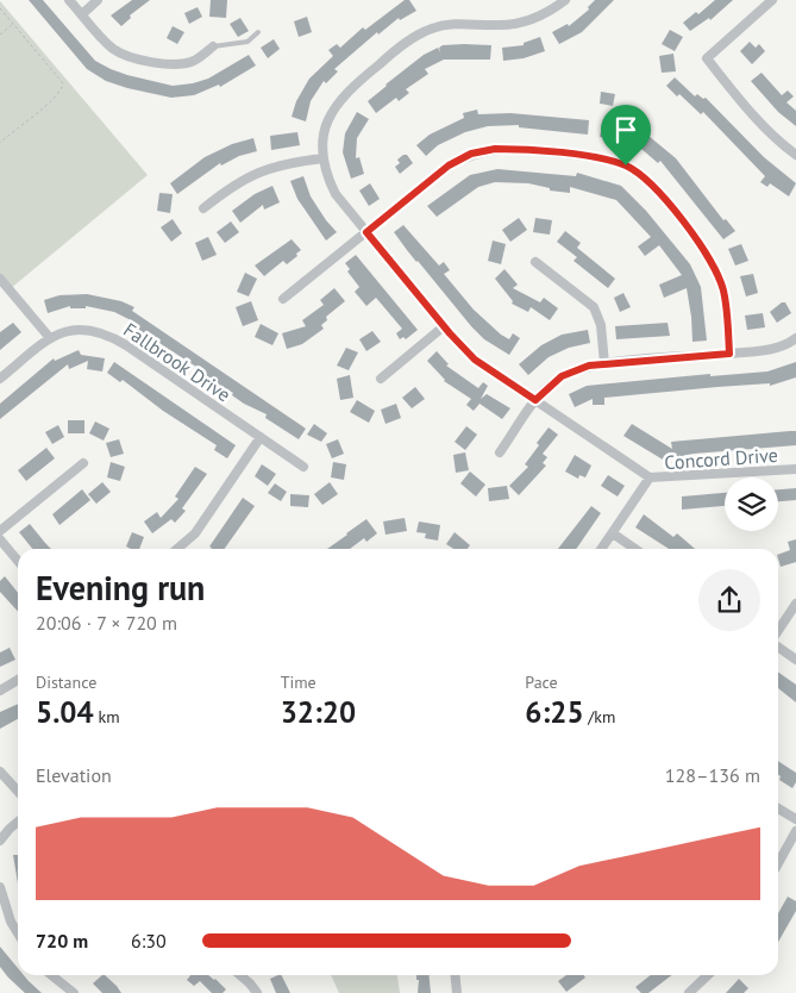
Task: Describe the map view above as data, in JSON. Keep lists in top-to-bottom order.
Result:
{
  "streets": {
    "street": ["Fallbrook Drive", "Concord Drive"]
  },
  "page": {
    "heading": ["Evening run", "20:06 · 7 × 720 m"],
    "stats": [
      ["Distance", "5.04 km"],
      ["Time", "32:20"],
      ["Pace", "6:25 /km"]
    ],
    "chart": ["Elevation", "128–136 m"],
    "list": [
      {
        "name": "720 m",
        "note": "6:30"
      }
    ]
  }
}
